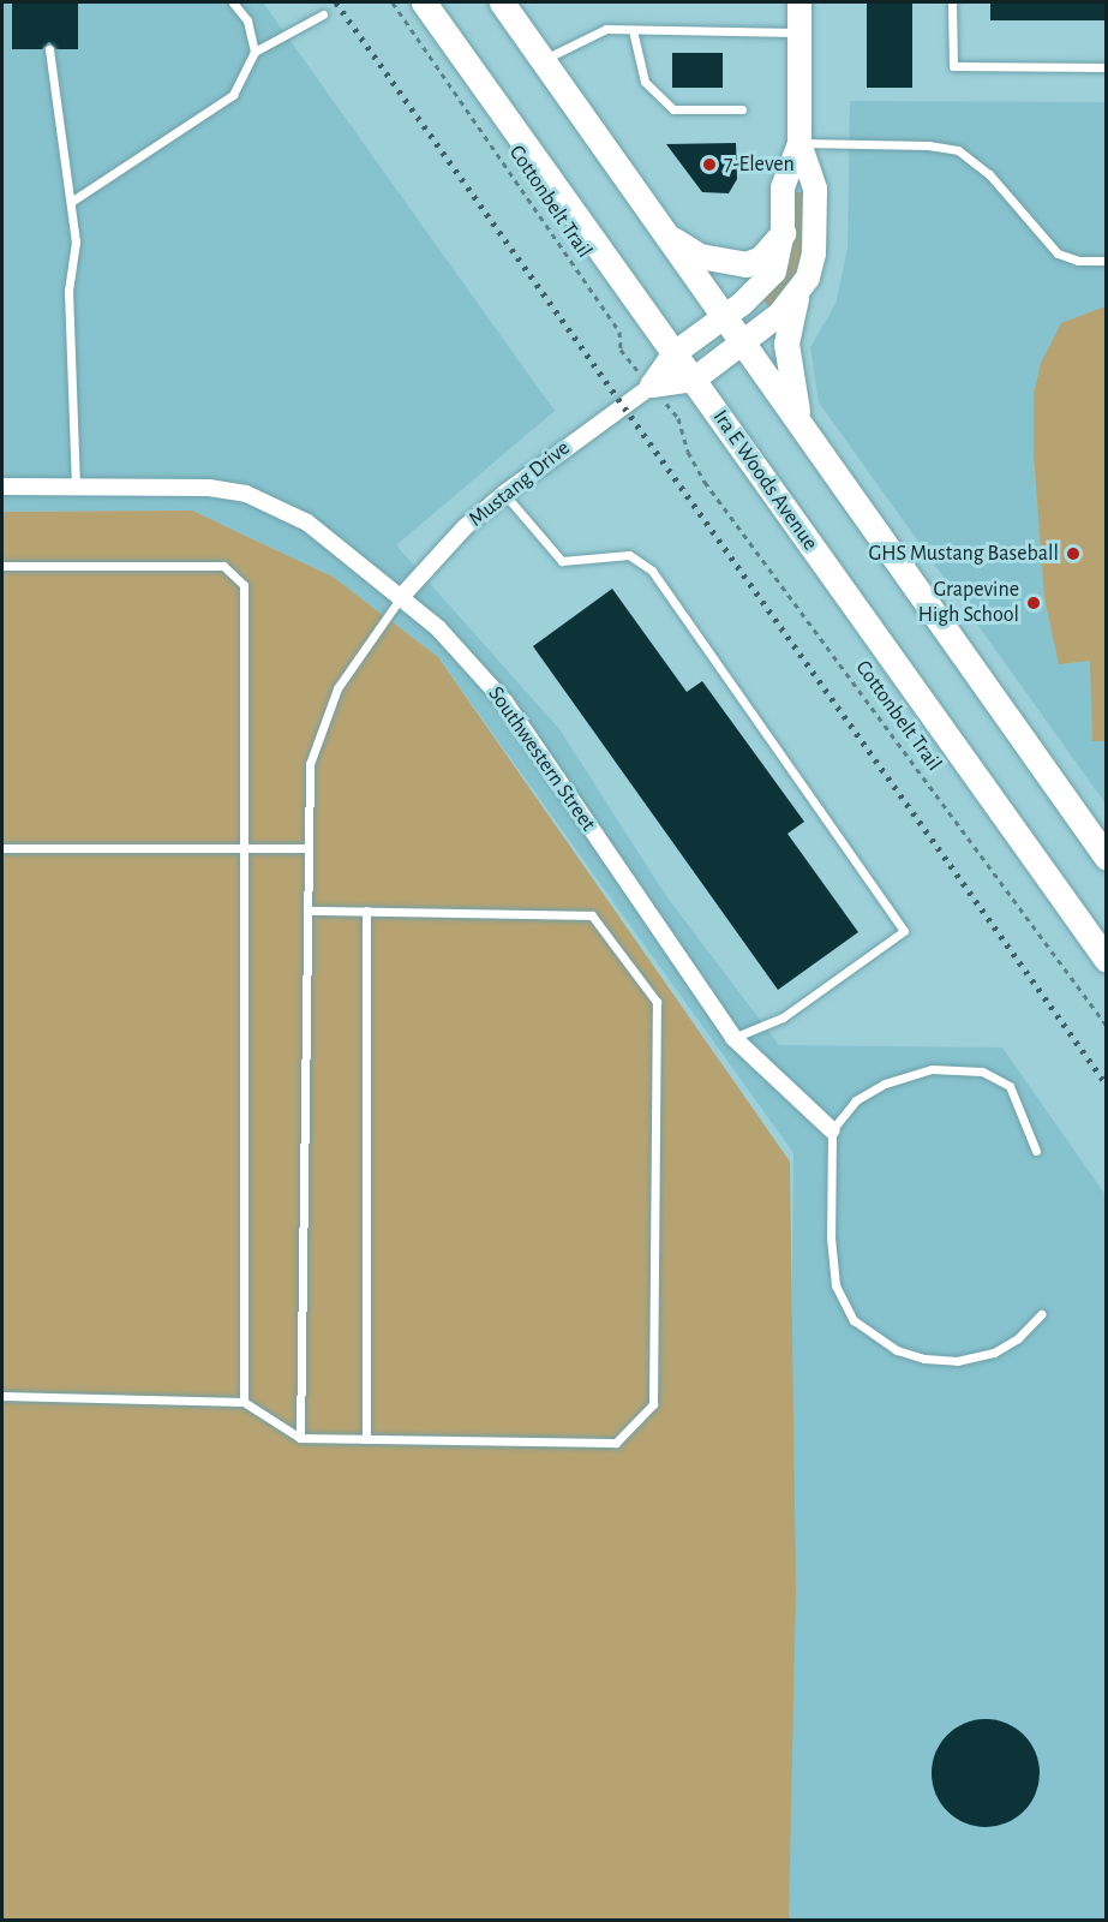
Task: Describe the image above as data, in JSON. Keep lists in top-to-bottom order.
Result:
{
  "streets": {
    "main road": ["Ira E Woods Avenue", "Mustang Drive"],
    "street": ["Southwestern Street"],
    "path": ["Cottonbelt Trail"]
  },
  "crossings": [
    ["Cottonbelt Trail", "Mustang Drive"],
    ["Ira E Woods Avenue", "Mustang Drive"],
    ["Mustang Drive", "Southwestern Street"]
  ],
  "places": ["7-Eleven", "GHS Mustang Baseball", "Grapevine High School"]
}
